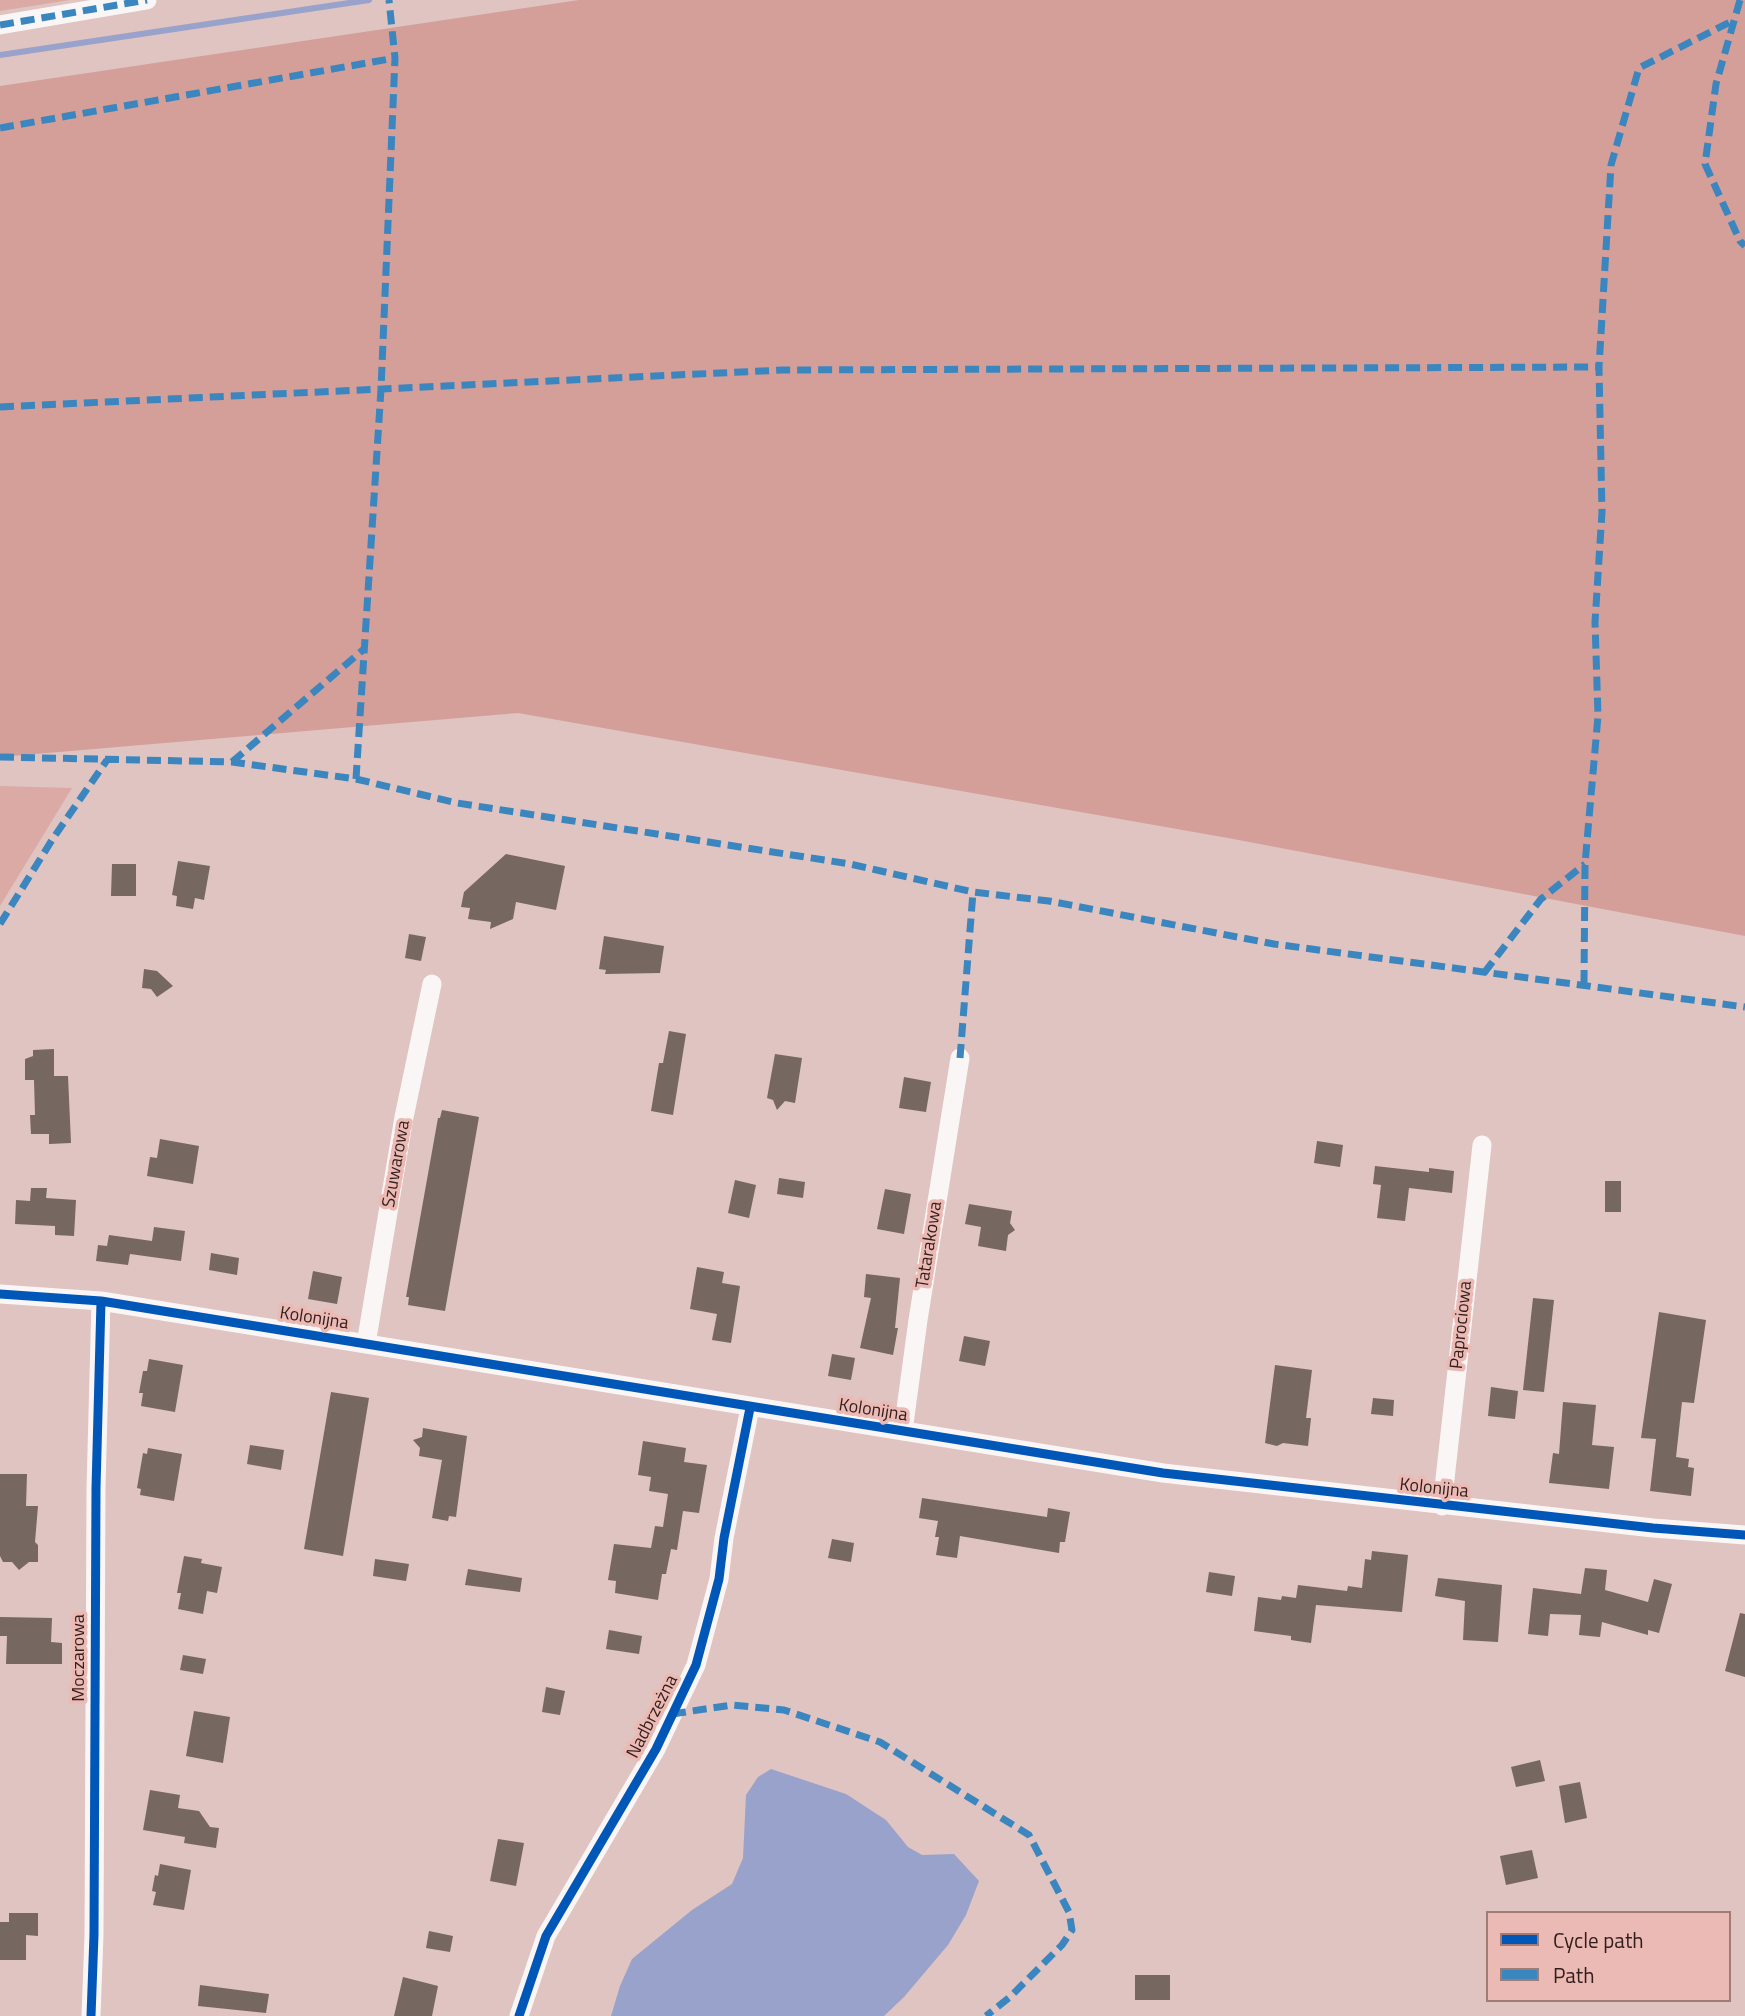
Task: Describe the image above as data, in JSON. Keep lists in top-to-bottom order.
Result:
{
  "streets": {
    "street": [
      "Szuwarowa",
      "Tatarakowa",
      "Kolonijna",
      "Paprociowa",
      "Moczarowa",
      "Nadbrzeżna"
    ]
  },
  "crossings": [
    ["Szuwarowa", "Kolonijna"],
    ["Tatarakowa", "Kolonijna"],
    ["Kolonijna", "Paprociowa"],
    ["Kolonijna", "Moczarowa"],
    ["Kolonijna", "Nadbrzeżna"]
  ],
  "legend": ["Cycle path", "Path"]
}
